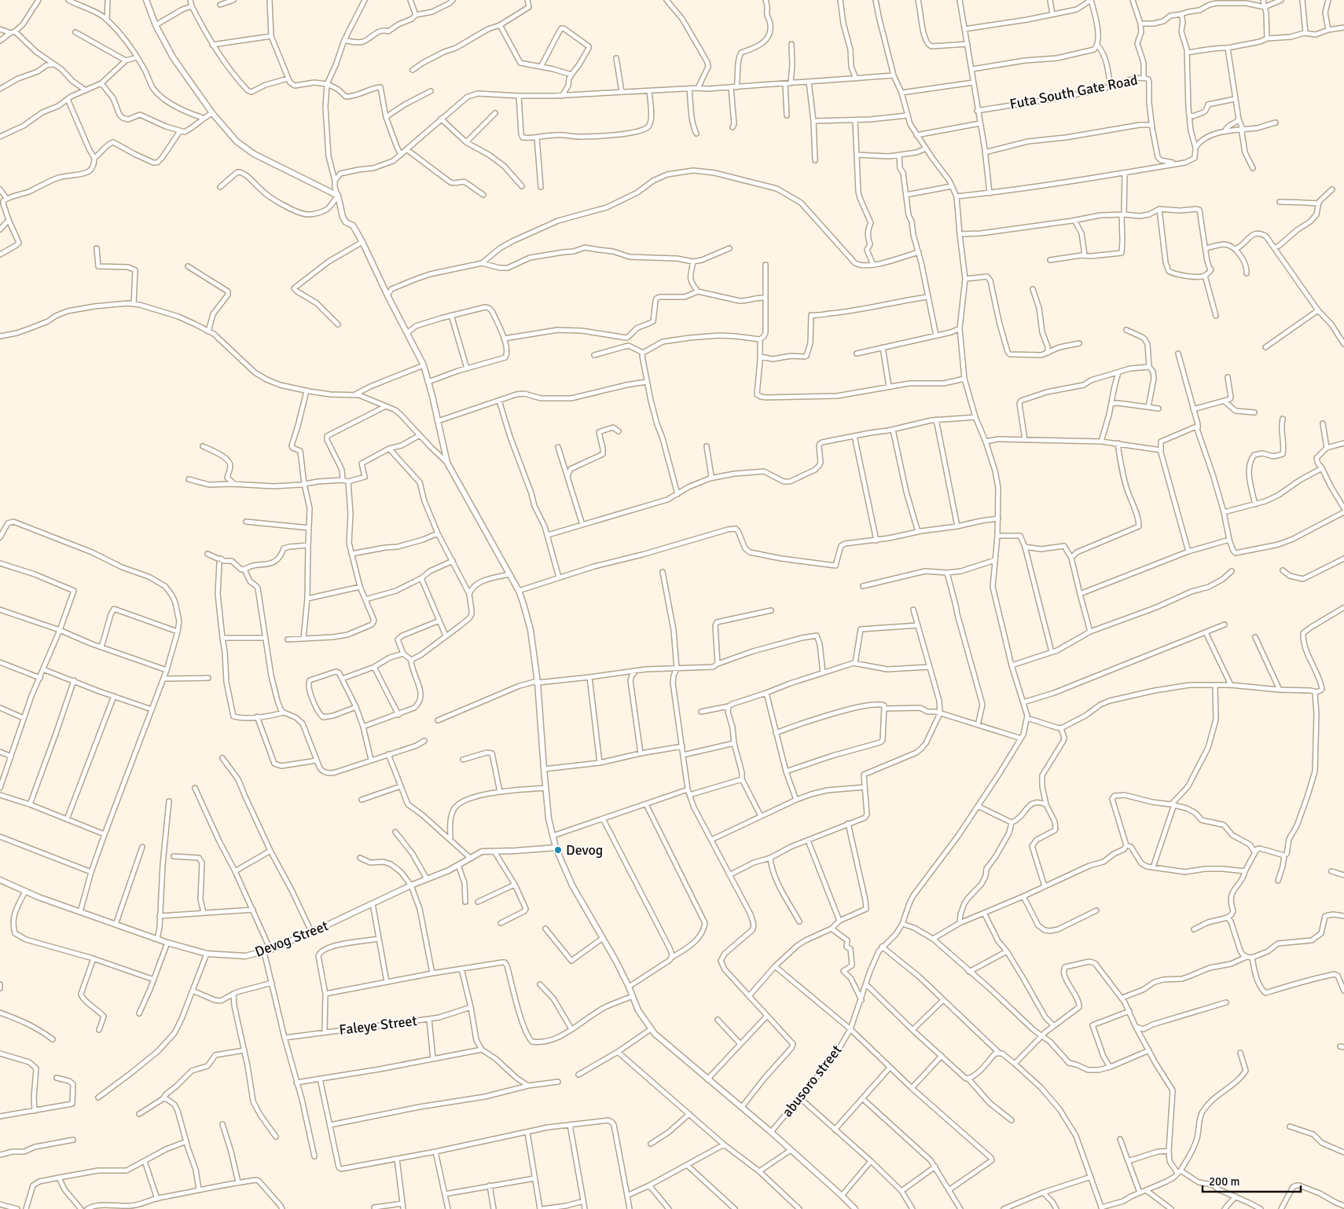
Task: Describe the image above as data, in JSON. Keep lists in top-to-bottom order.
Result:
{
  "streets": {
    "street": [
      "Futa South Gate Road",
      "Devog Street",
      "Faleye Street",
      "abusoro street"
    ]
  },
  "places": ["Devog"],
  "scale_bar": "200 m"
}
